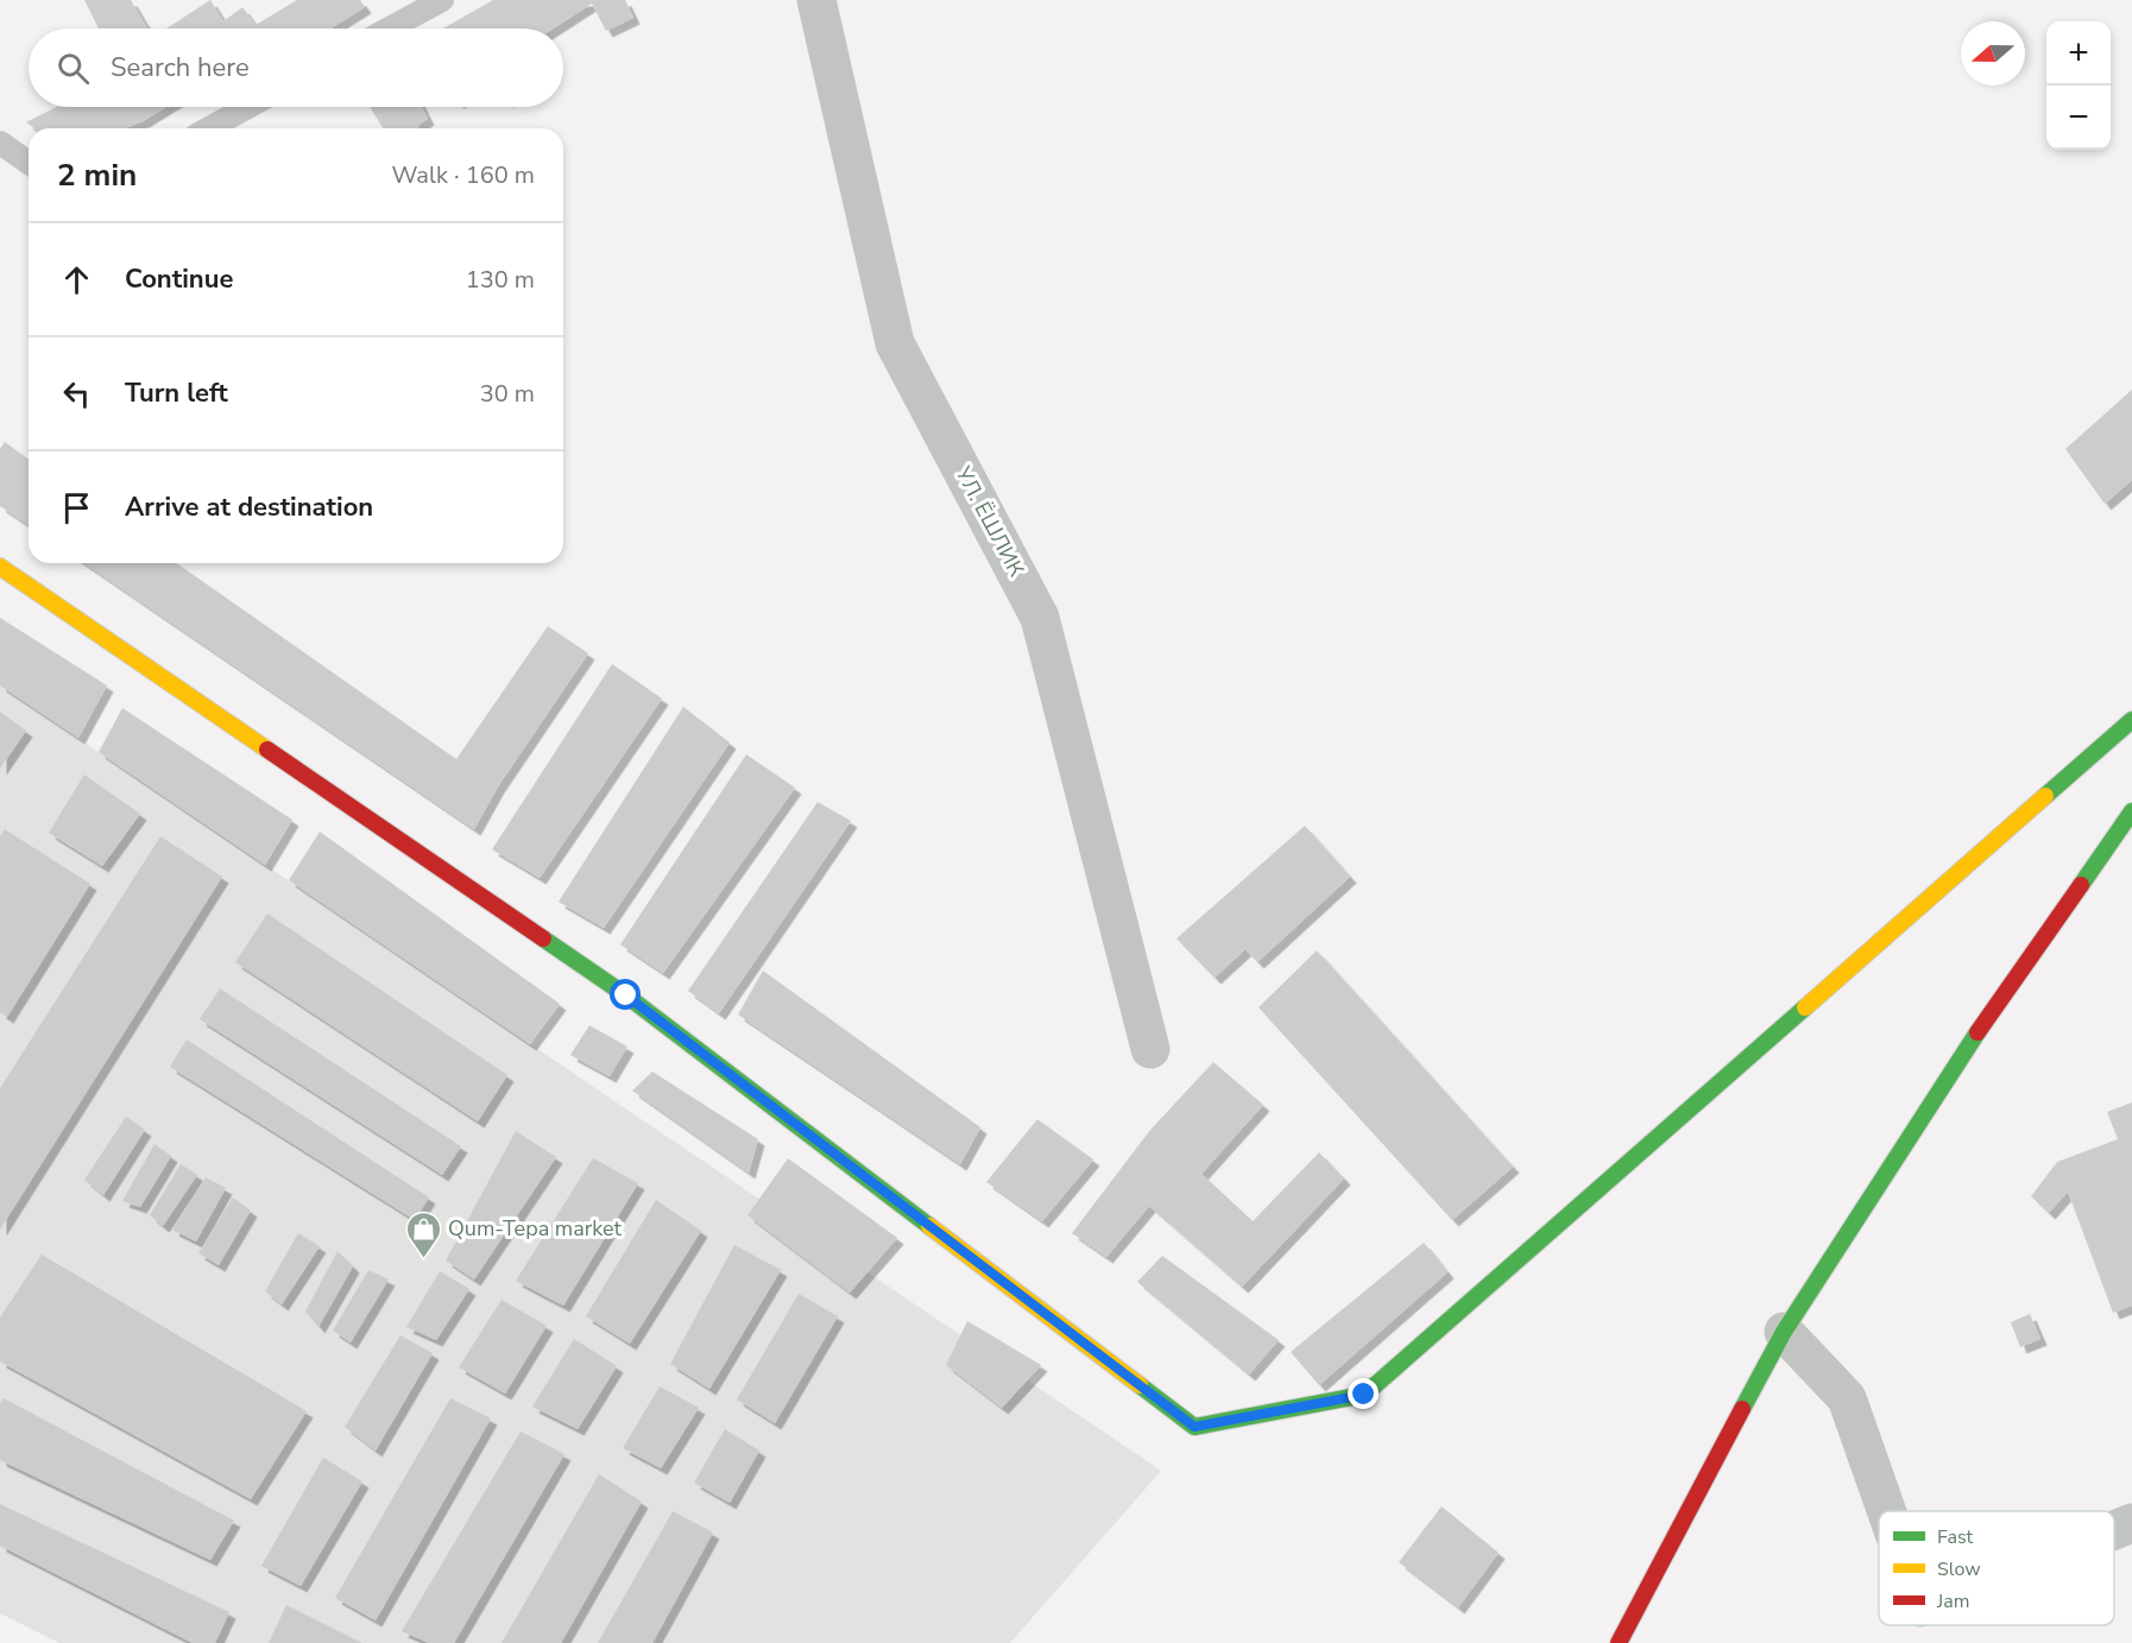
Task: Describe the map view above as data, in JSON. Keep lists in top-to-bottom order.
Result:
{
  "streets": {
    "street": ["УЛ. ЁШЛИК"]
  },
  "places": {
    "shop": ["Qum-Tepa market"]
  },
  "legend": ["Fast", "Slow", "Jam"],
  "north": "left",
  "page": {
    "map_buttons": ["+", "−"],
    "search": "Search here",
    "heading": ["2 min", "Walk · 160 m"],
    "list": [
      ["Continue", "130 m"],
      ["Turn left", "30 m"],
      "Arrive at destination"
    ]
  }
}
